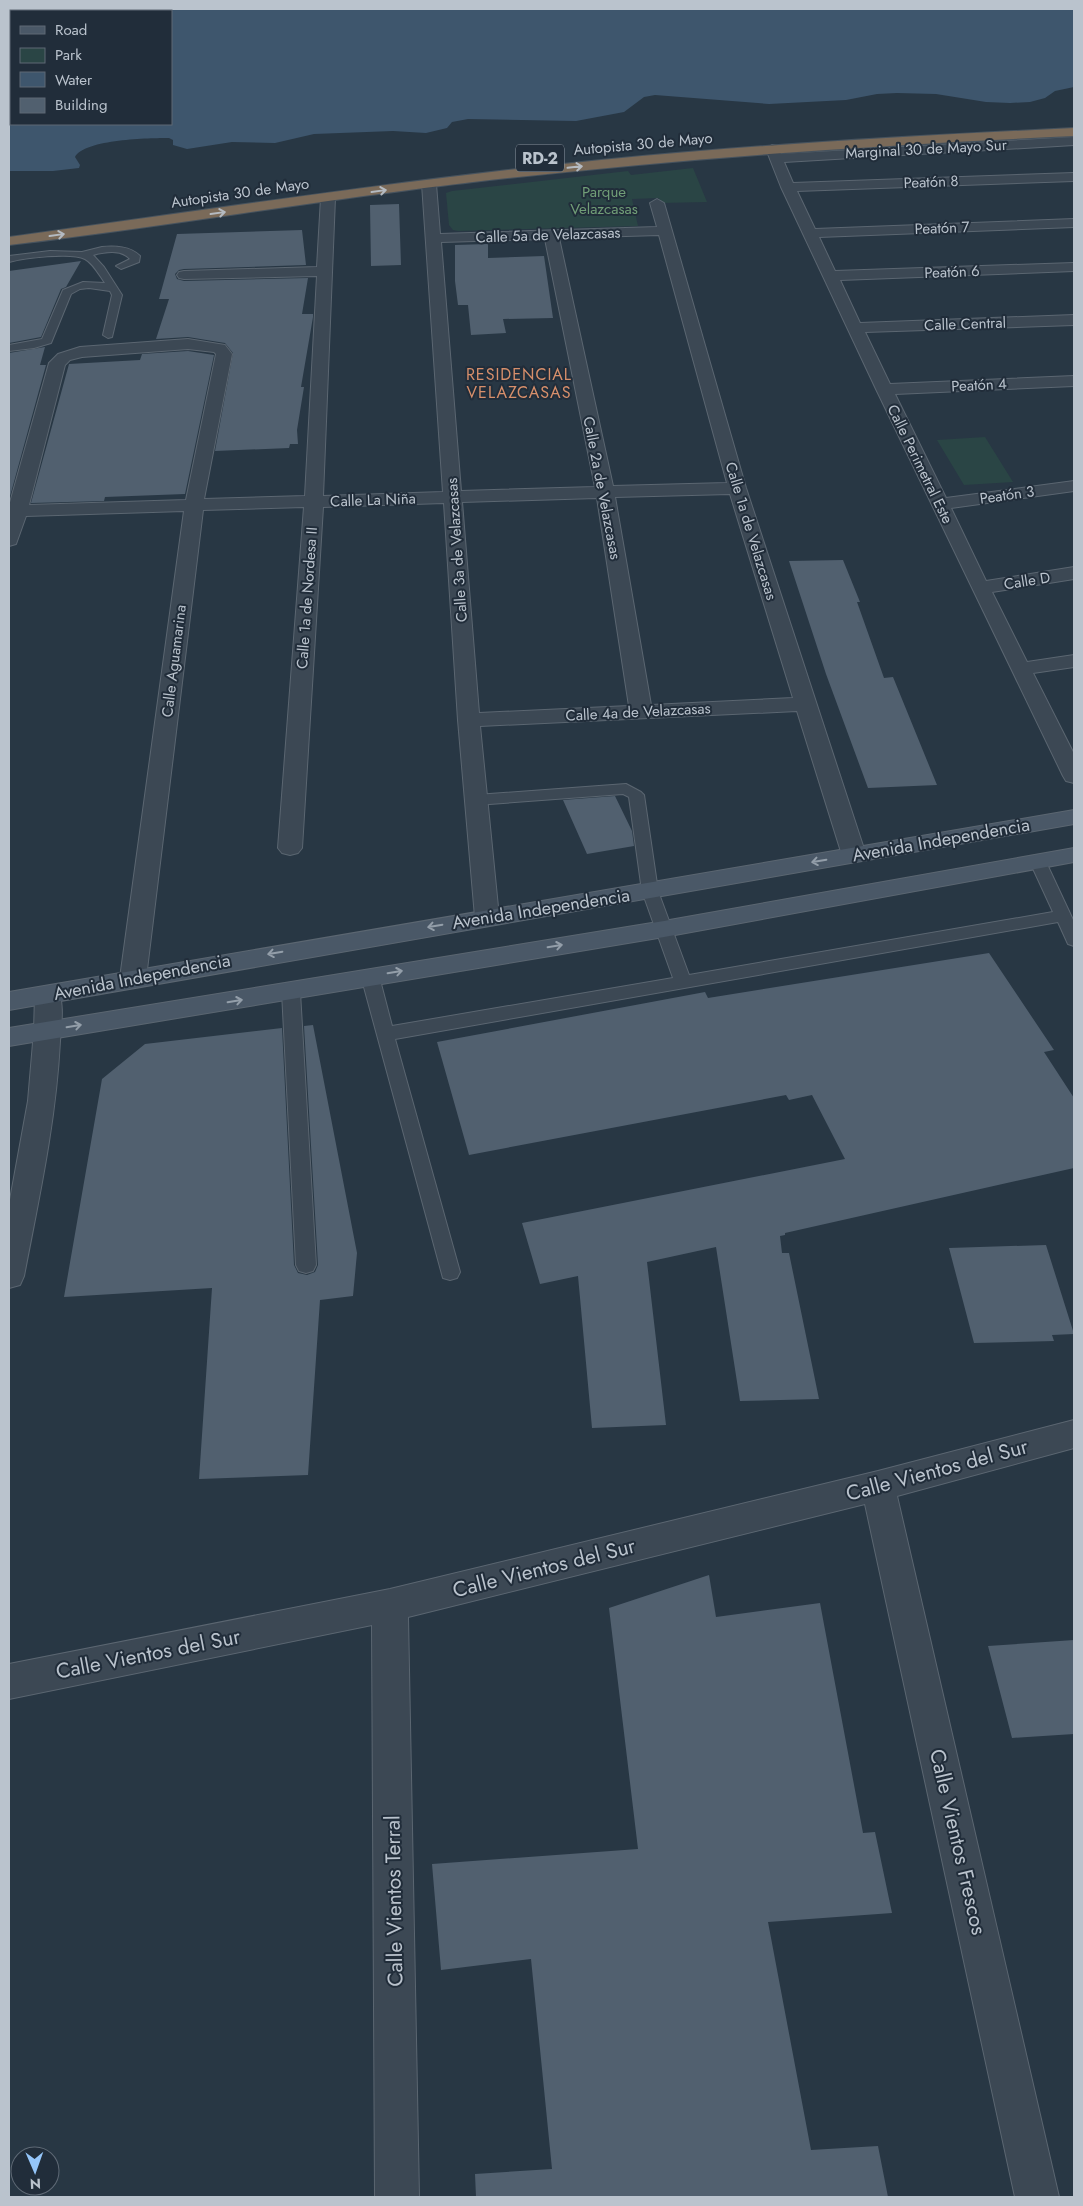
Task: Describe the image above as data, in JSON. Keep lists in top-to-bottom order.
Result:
{
  "streets": {
    "highway": ["Autopista 30 de Mayo", "RD-2"],
    "main road": ["Avenida Independencia"],
    "street": [
      "Marginal 30 de Mayo Sur",
      "Peatón 8",
      "Peatón 7",
      "Calle 5a de Velazcasas",
      "Peatón 6",
      "Calle Central",
      "Peatón 4",
      "Calle Perimetral Este",
      "Calle 2a de Velazcasas",
      "Peatón 3",
      "Calle La Niña",
      "Calle 1a de Velazcasas",
      "Calle 3a de Velazcasas",
      "Calle D",
      "Calle 1a de Nordesa II",
      "Calle Aguamarina",
      "Calle 4a de Velazcasas",
      "Calle Vientos del Sur",
      "Calle Vientos Frescos",
      "Calle Vientos Terral"
    ]
  },
  "crossings": [
    ["Autopista 30 de Mayo", "Marginal 30 de Mayo Sur"],
    ["Autopista 30 de Mayo", "Calle Perimetral Este"],
    ["Autopista 30 de Mayo", "Calle 3a de Velazcasas"],
    ["Autopista 30 de Mayo", "Calle 1a de Nordesa II"],
    ["Marginal 30 de Mayo Sur", "Calle Perimetral Este"],
    ["Peatón 8", "Calle Perimetral Este"],
    ["Peatón 7", "Calle Perimetral Este"],
    ["Calle 5a de Velazcasas", "Calle 2a de Velazcasas"],
    ["Calle 5a de Velazcasas", "Calle 1a de Velazcasas"],
    ["Calle 5a de Velazcasas", "Calle 3a de Velazcasas"],
    ["Peatón 6", "Calle Perimetral Este"],
    ["Calle Central", "Calle Perimetral Este"],
    ["Peatón 4", "Calle Perimetral Este"],
    ["Calle Perimetral Este", "Peatón 3"],
    ["Calle Perimetral Este", "Calle D"],
    ["Calle 2a de Velazcasas", "Calle La Niña"],
    ["Calle 2a de Velazcasas", "Calle 4a de Velazcasas"],
    ["Calle La Niña", "Calle 1a de Velazcasas"],
    ["Calle La Niña", "Calle 3a de Velazcasas"],
    ["Calle La Niña", "Calle 1a de Nordesa II"],
    ["Calle La Niña", "Calle Aguamarina"],
    ["Calle 1a de Velazcasas", "Calle 4a de Velazcasas"],
    ["Calle 1a de Velazcasas", "Avenida Independencia"],
    ["Calle 3a de Velazcasas", "Calle 4a de Velazcasas"],
    ["Calle 3a de Velazcasas", "Avenida Independencia"],
    ["Calle Aguamarina", "Avenida Independencia"],
    ["Calle Vientos del Sur", "Calle Vientos Frescos"],
    ["Calle Vientos del Sur", "Calle Vientos Terral"]
  ],
  "districts": ["RESIDENCIAL VELAZCASAS"],
  "parks": ["Parque Velazcasas"],
  "legend": [
    "Road",
    "Park",
    "Water",
    "Building"
  ],
  "north": "bottom"
}
